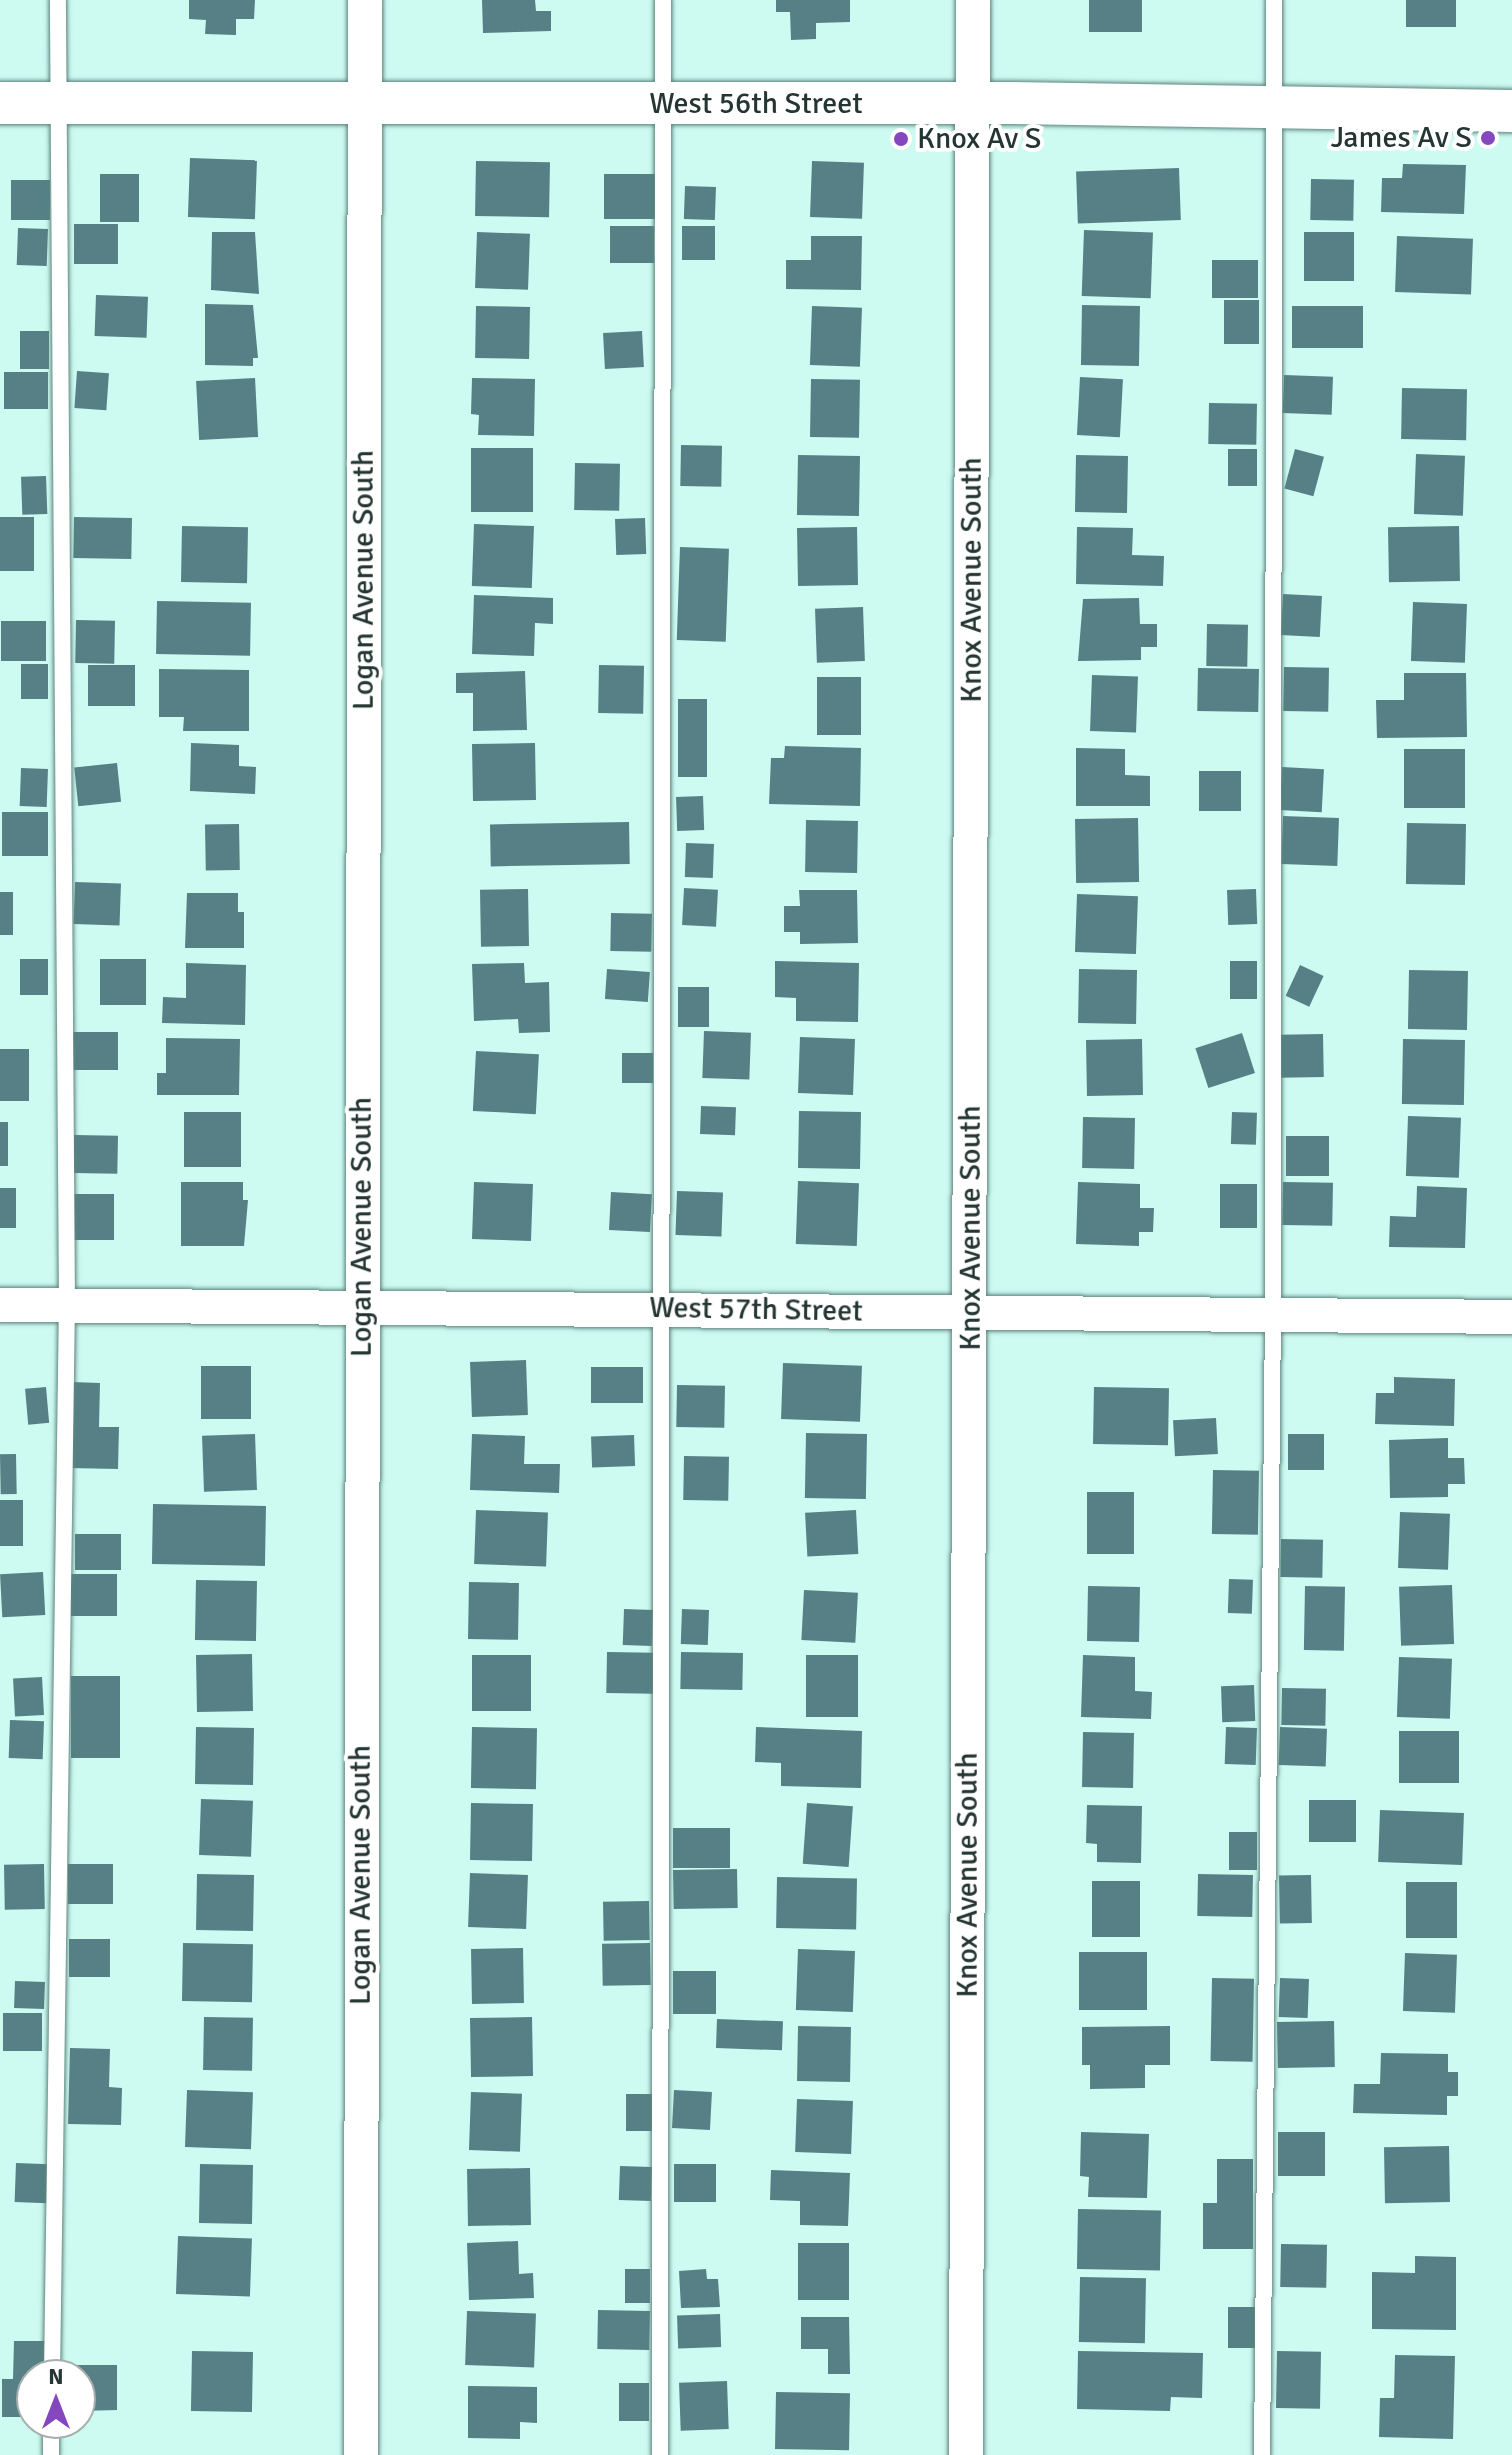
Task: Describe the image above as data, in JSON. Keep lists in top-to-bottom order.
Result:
{
  "streets": {
    "street": [
      "West 56th Street",
      "Logan Avenue South",
      "Knox Avenue South",
      "West 57th Street"
    ]
  },
  "crossings": [
    ["West 56th Street", "Logan Avenue South"],
    ["West 56th Street", "Knox Avenue South"],
    ["Logan Avenue South", "West 57th Street"],
    ["Knox Avenue South", "West 57th Street"]
  ],
  "places": ["James Av S", "Knox Av S"],
  "north": "top"
}
